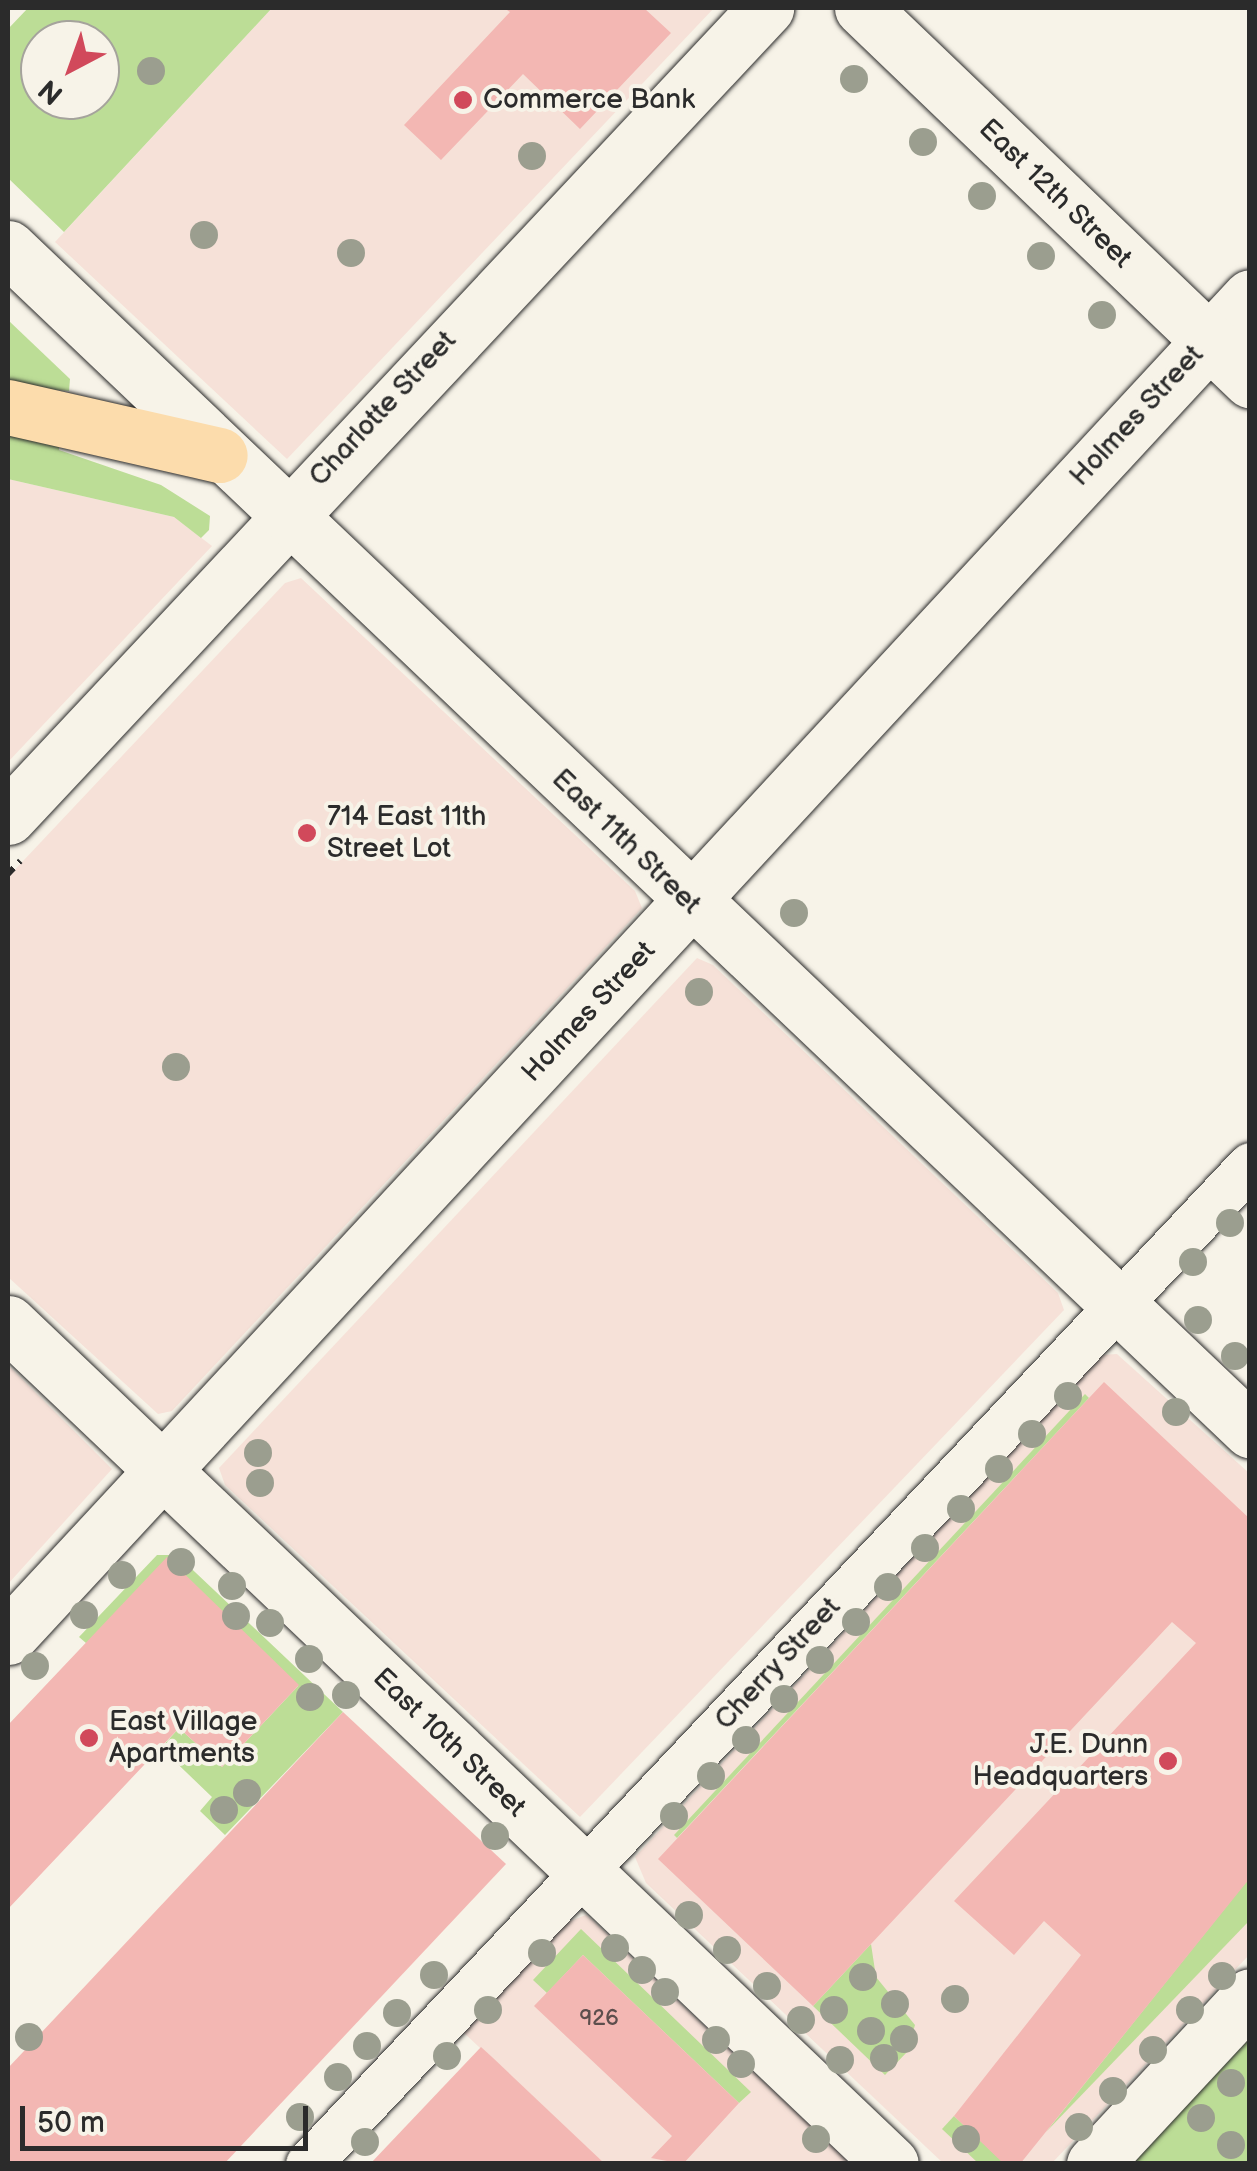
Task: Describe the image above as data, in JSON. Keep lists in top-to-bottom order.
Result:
{
  "streets": {
    "main road": [
      "East 12th Street",
      "Charlotte Street",
      "Holmes Street",
      "East 11th Street",
      "East 10th Street"
    ],
    "street": ["Cherry Street"]
  },
  "crossings": [
    ["East 12th Street", "Holmes Street"],
    ["Charlotte Street", "East 11th Street"],
    ["Holmes Street", "East 11th Street"],
    ["Holmes Street", "East 10th Street"],
    ["East 11th Street", "Cherry Street"],
    ["Cherry Street", "East 10th Street"]
  ],
  "places": [
    "Commerce Bank",
    "714 East 11th Street Lot",
    "East Village Apartments",
    "J.E. Dunn Headquarters"
  ],
  "house_numbers": ["926"],
  "scale_bar": "50 m",
  "north": "bottom left"
}
